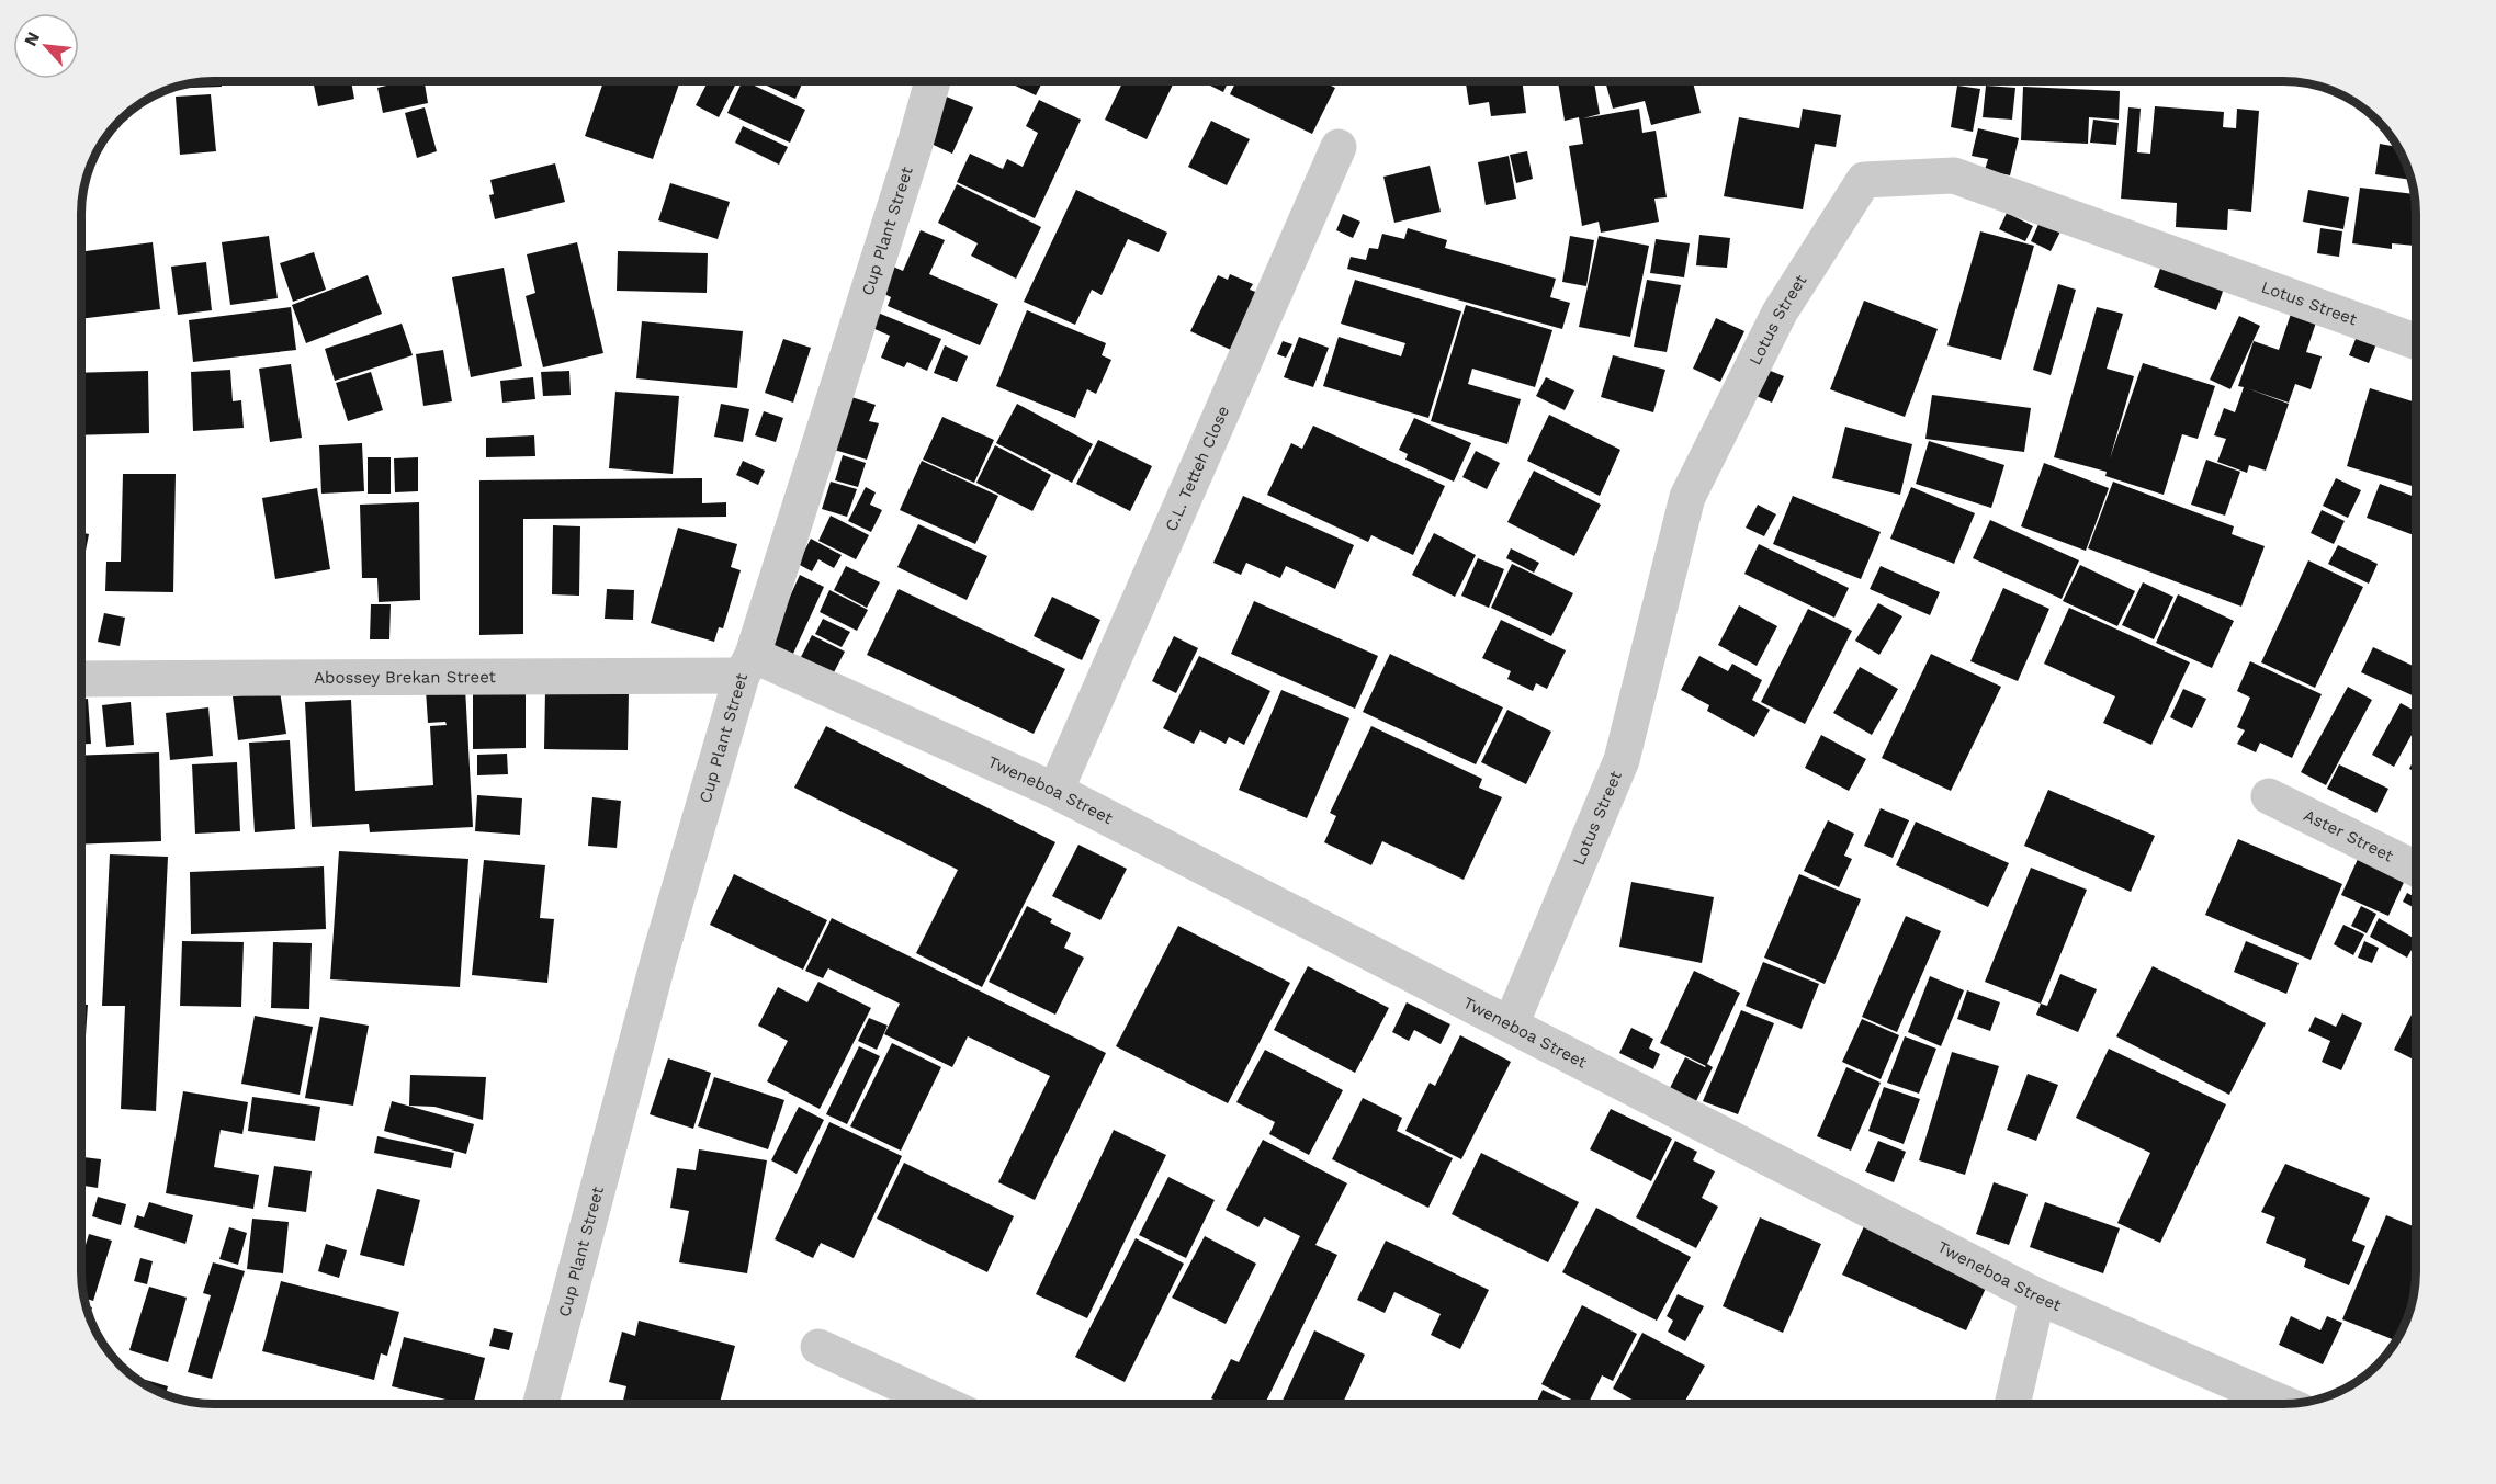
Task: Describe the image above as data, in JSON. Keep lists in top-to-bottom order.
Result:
{
  "streets": {
    "street": [
      "Cup Plant Street",
      "Lotus Street",
      "C.L. Tetteh Close",
      "Abossey Brekan Street",
      "Tweneboa Street",
      "Aster Street"
    ]
  },
  "crossings": [
    ["Cup Plant Street", "Abossey Brekan Street"],
    ["Cup Plant Street", "Tweneboa Street"],
    ["Lotus Street", "Tweneboa Street"],
    ["C.L. Tetteh Close", "Tweneboa Street"],
    ["Abossey Brekan Street", "Tweneboa Street"]
  ],
  "north": "top left"
}
